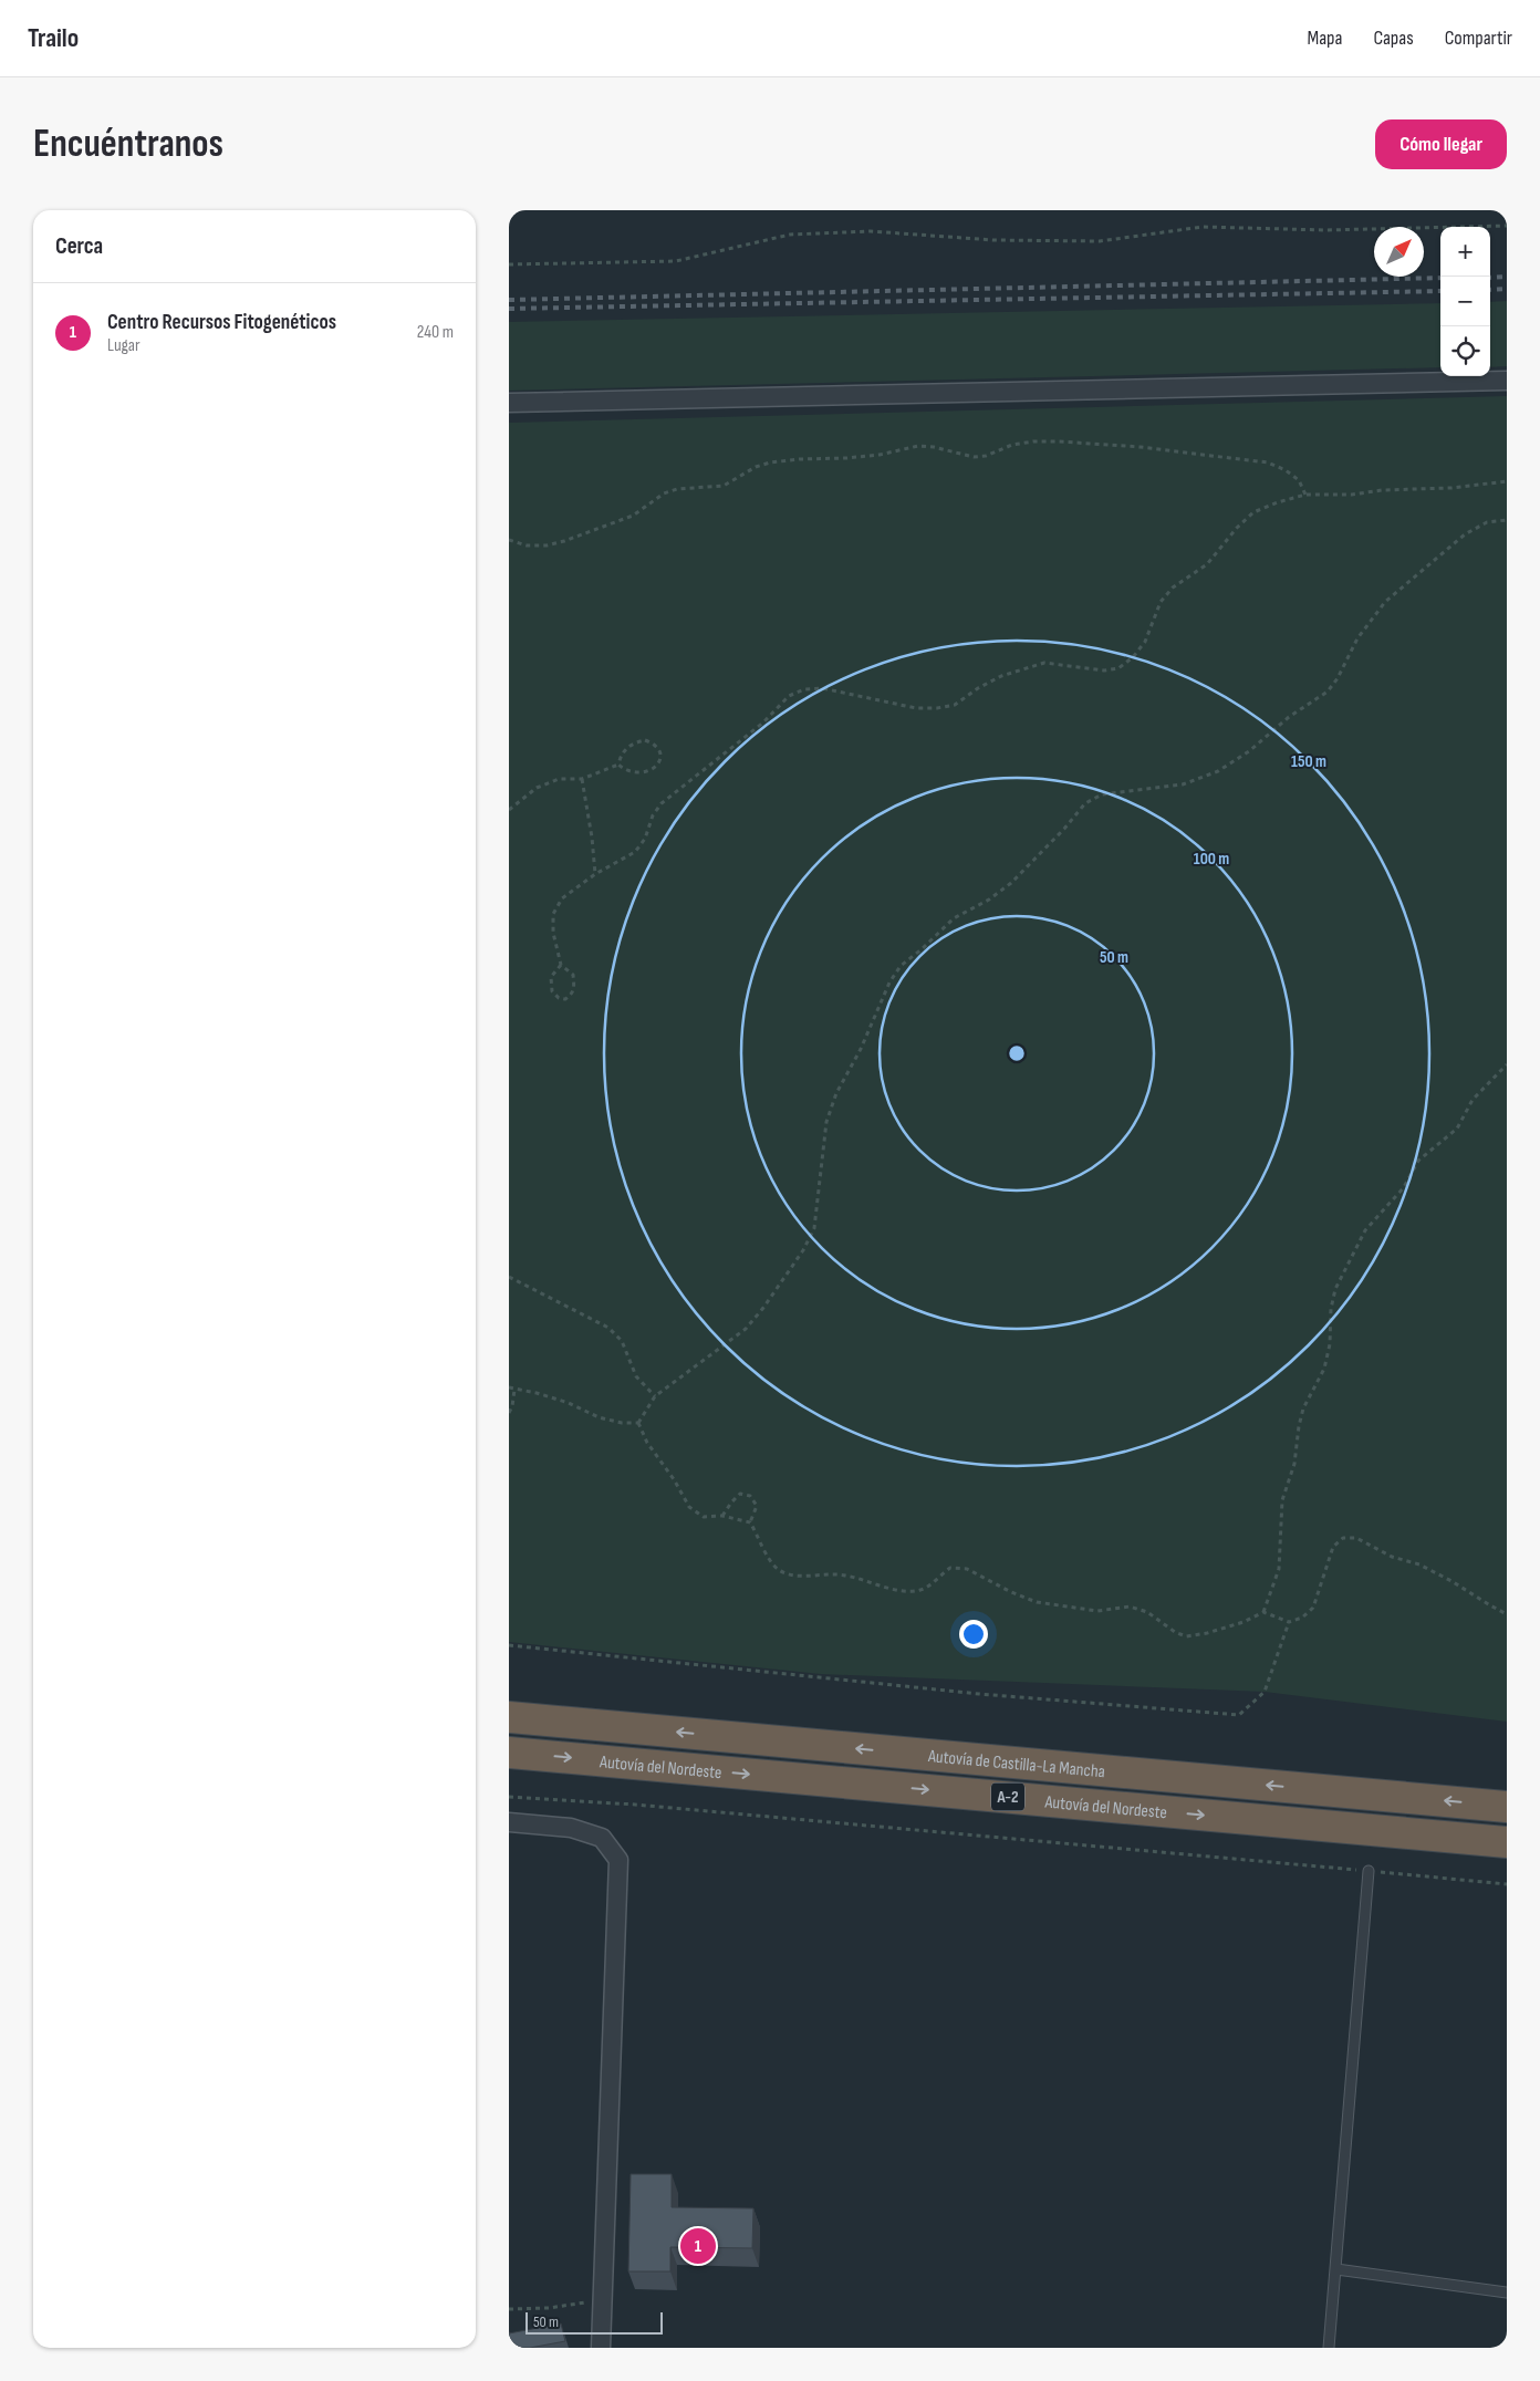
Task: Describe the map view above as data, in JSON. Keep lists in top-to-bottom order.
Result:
{
  "streets": {
    "highway": ["Autovía de Castilla-La Mancha", "Autovía del Nordeste", "A-2"]
  },
  "one_way": ["Autovía de Castilla-La Mancha", "Autovía del Nordeste"],
  "scale_bar": "50 m",
  "north": "top right",
  "page": {
    "header": "Trailo",
    "nav": ["Mapa", "Capas", "Compartir"],
    "buttons": "Cómo llegar",
    "title": "Encuéntranos",
    "heading": "Cerca",
    "map_buttons": ["+", "−"],
    "list": [
      {
        "mark": "1",
        "name": "Centro Recursos Fitogenéticos",
        "note": "Lugar",
        "value": "240 m"
      }
    ],
    "pins": "1",
    "scale": "50 m"
  },
  "rings": ["150 m", "100 m", "50 m"]
}
